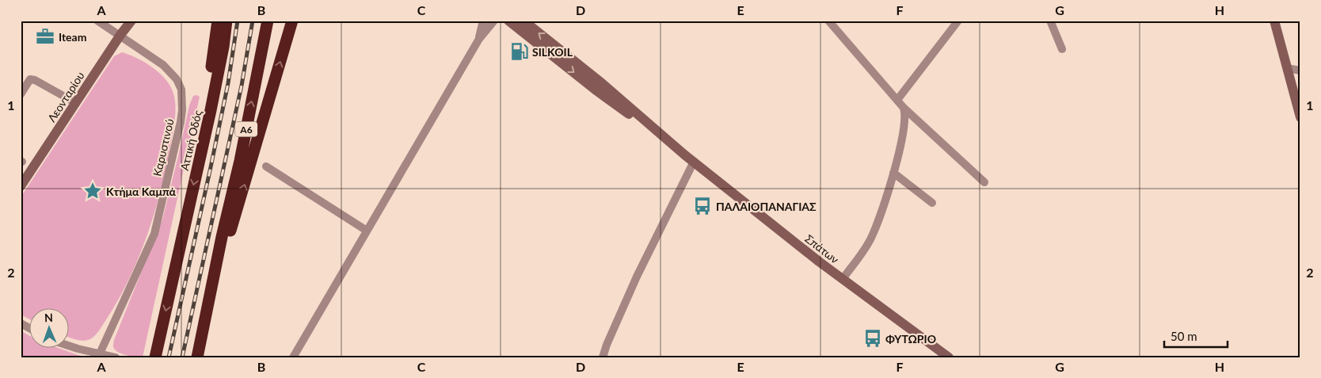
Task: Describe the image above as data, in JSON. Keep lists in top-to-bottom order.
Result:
{
  "streets": {
    "highway": ["Α6", "Αττική Οδός"],
    "main road": ["Λεονταρίου", "Σπάτων"],
    "street": ["Καρυστινού"]
  },
  "crossings": [
    ["Λεονταρίου", "Καρυστινού"]
  ],
  "places": {
    "office": ["Iteam"],
    "fuel station": ["SILKOIL"],
    "place": ["Kτήμα Καμπά"],
    "bus stop": ["ΠΑΛΑΙΟΠΑΝΑΓΙΑΣ", "ΦΥΤΩΡΙΟ"]
  },
  "scale_bar": "50 m",
  "north": "top",
  "grid": {
    "columns": [
      "A",
      "B",
      "C",
      "D",
      "E",
      "F",
      "G",
      "H"
    ],
    "rows": ["1", "2"]
  }
}
